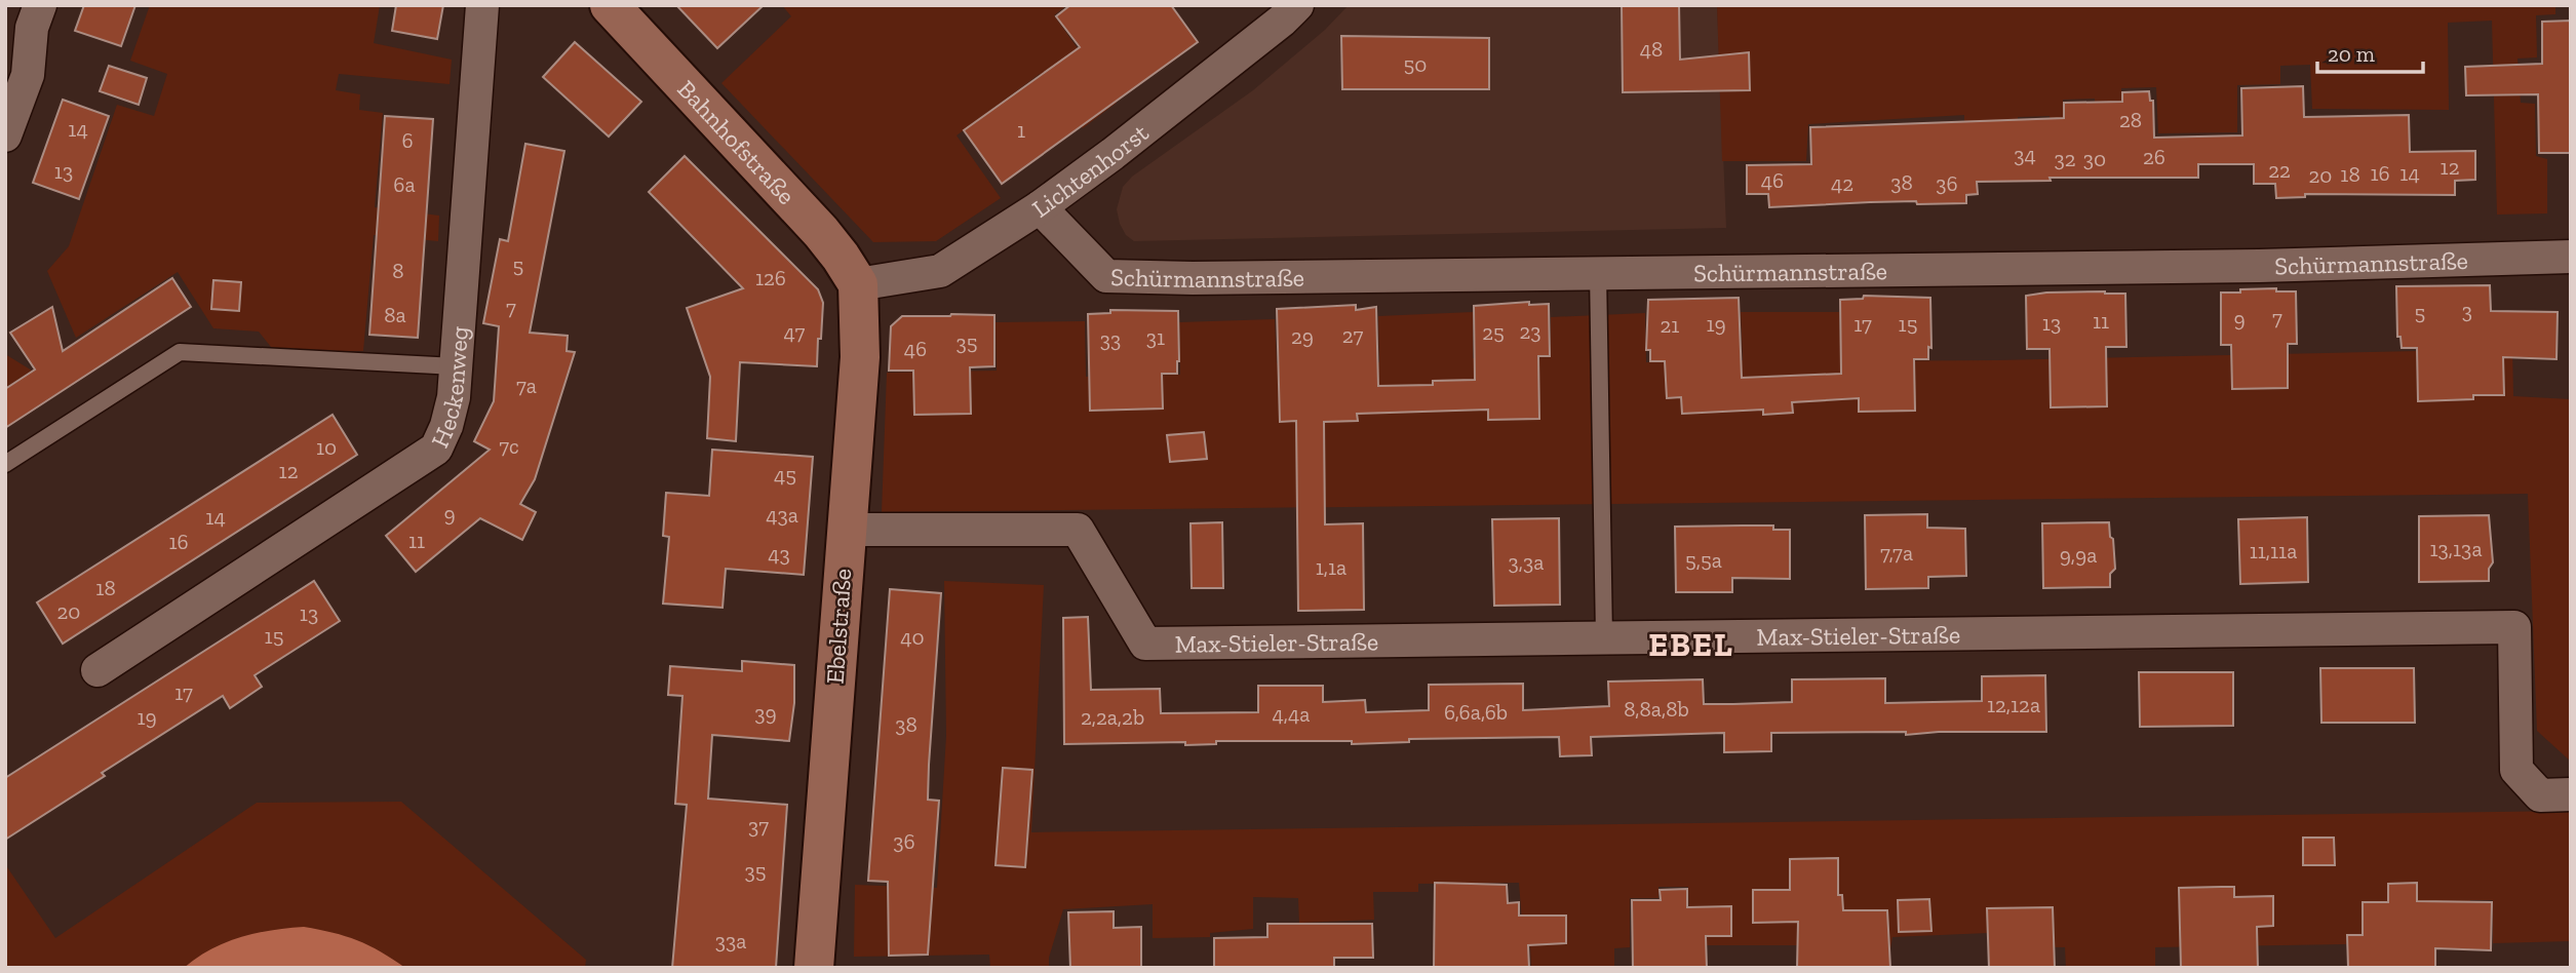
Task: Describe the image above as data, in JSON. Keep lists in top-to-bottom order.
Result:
{
  "streets": {
    "street": [
      "Bahnhofstraße",
      "Lichtenhorst",
      "Schürmannstraße",
      "Heckenweg",
      "Ebelstraße",
      "Max-Stieler-Straße"
    ]
  },
  "crossings": [
    ["Bahnhofstraße", "Lichtenhorst"],
    ["Bahnhofstraße", "Ebelstraße"],
    ["Lichtenhorst", "Schürmannstraße"],
    ["Lichtenhorst", "Ebelstraße"],
    ["Ebelstraße", "Max-Stieler-Straße"]
  ],
  "districts": ["EBEL"],
  "house_numbers": [
    "48",
    "50",
    "28",
    "14",
    "1",
    "6",
    "34",
    "26",
    "32",
    "30",
    "12",
    "22",
    "13",
    "16",
    "14",
    "18",
    "20",
    "46",
    "38",
    "42",
    "36",
    "6a",
    "5",
    "8",
    "126",
    "7",
    "3",
    "5",
    "8a",
    "7",
    "9",
    "11",
    "13",
    "19",
    "17",
    "15",
    "21",
    "23",
    "47",
    "25",
    "27",
    "29",
    "31",
    "33",
    "35",
    "46",
    "7a",
    "7c",
    "10",
    "12",
    "45",
    "9",
    "43a",
    "14",
    "11",
    "16",
    "13,13a",
    "11,11a",
    "7,7a",
    "43",
    "9,9a",
    "5,5a",
    "3,3a",
    "1,1a",
    "18",
    "20",
    "13",
    "15",
    "40",
    "17",
    "12,12a",
    "8,8a,8b",
    "6,6a,6b",
    "39",
    "4,4a",
    "19",
    "2,2a,2b",
    "38",
    "37",
    "36",
    "35",
    "33a"
  ],
  "scale_bar": "20 m"
}
